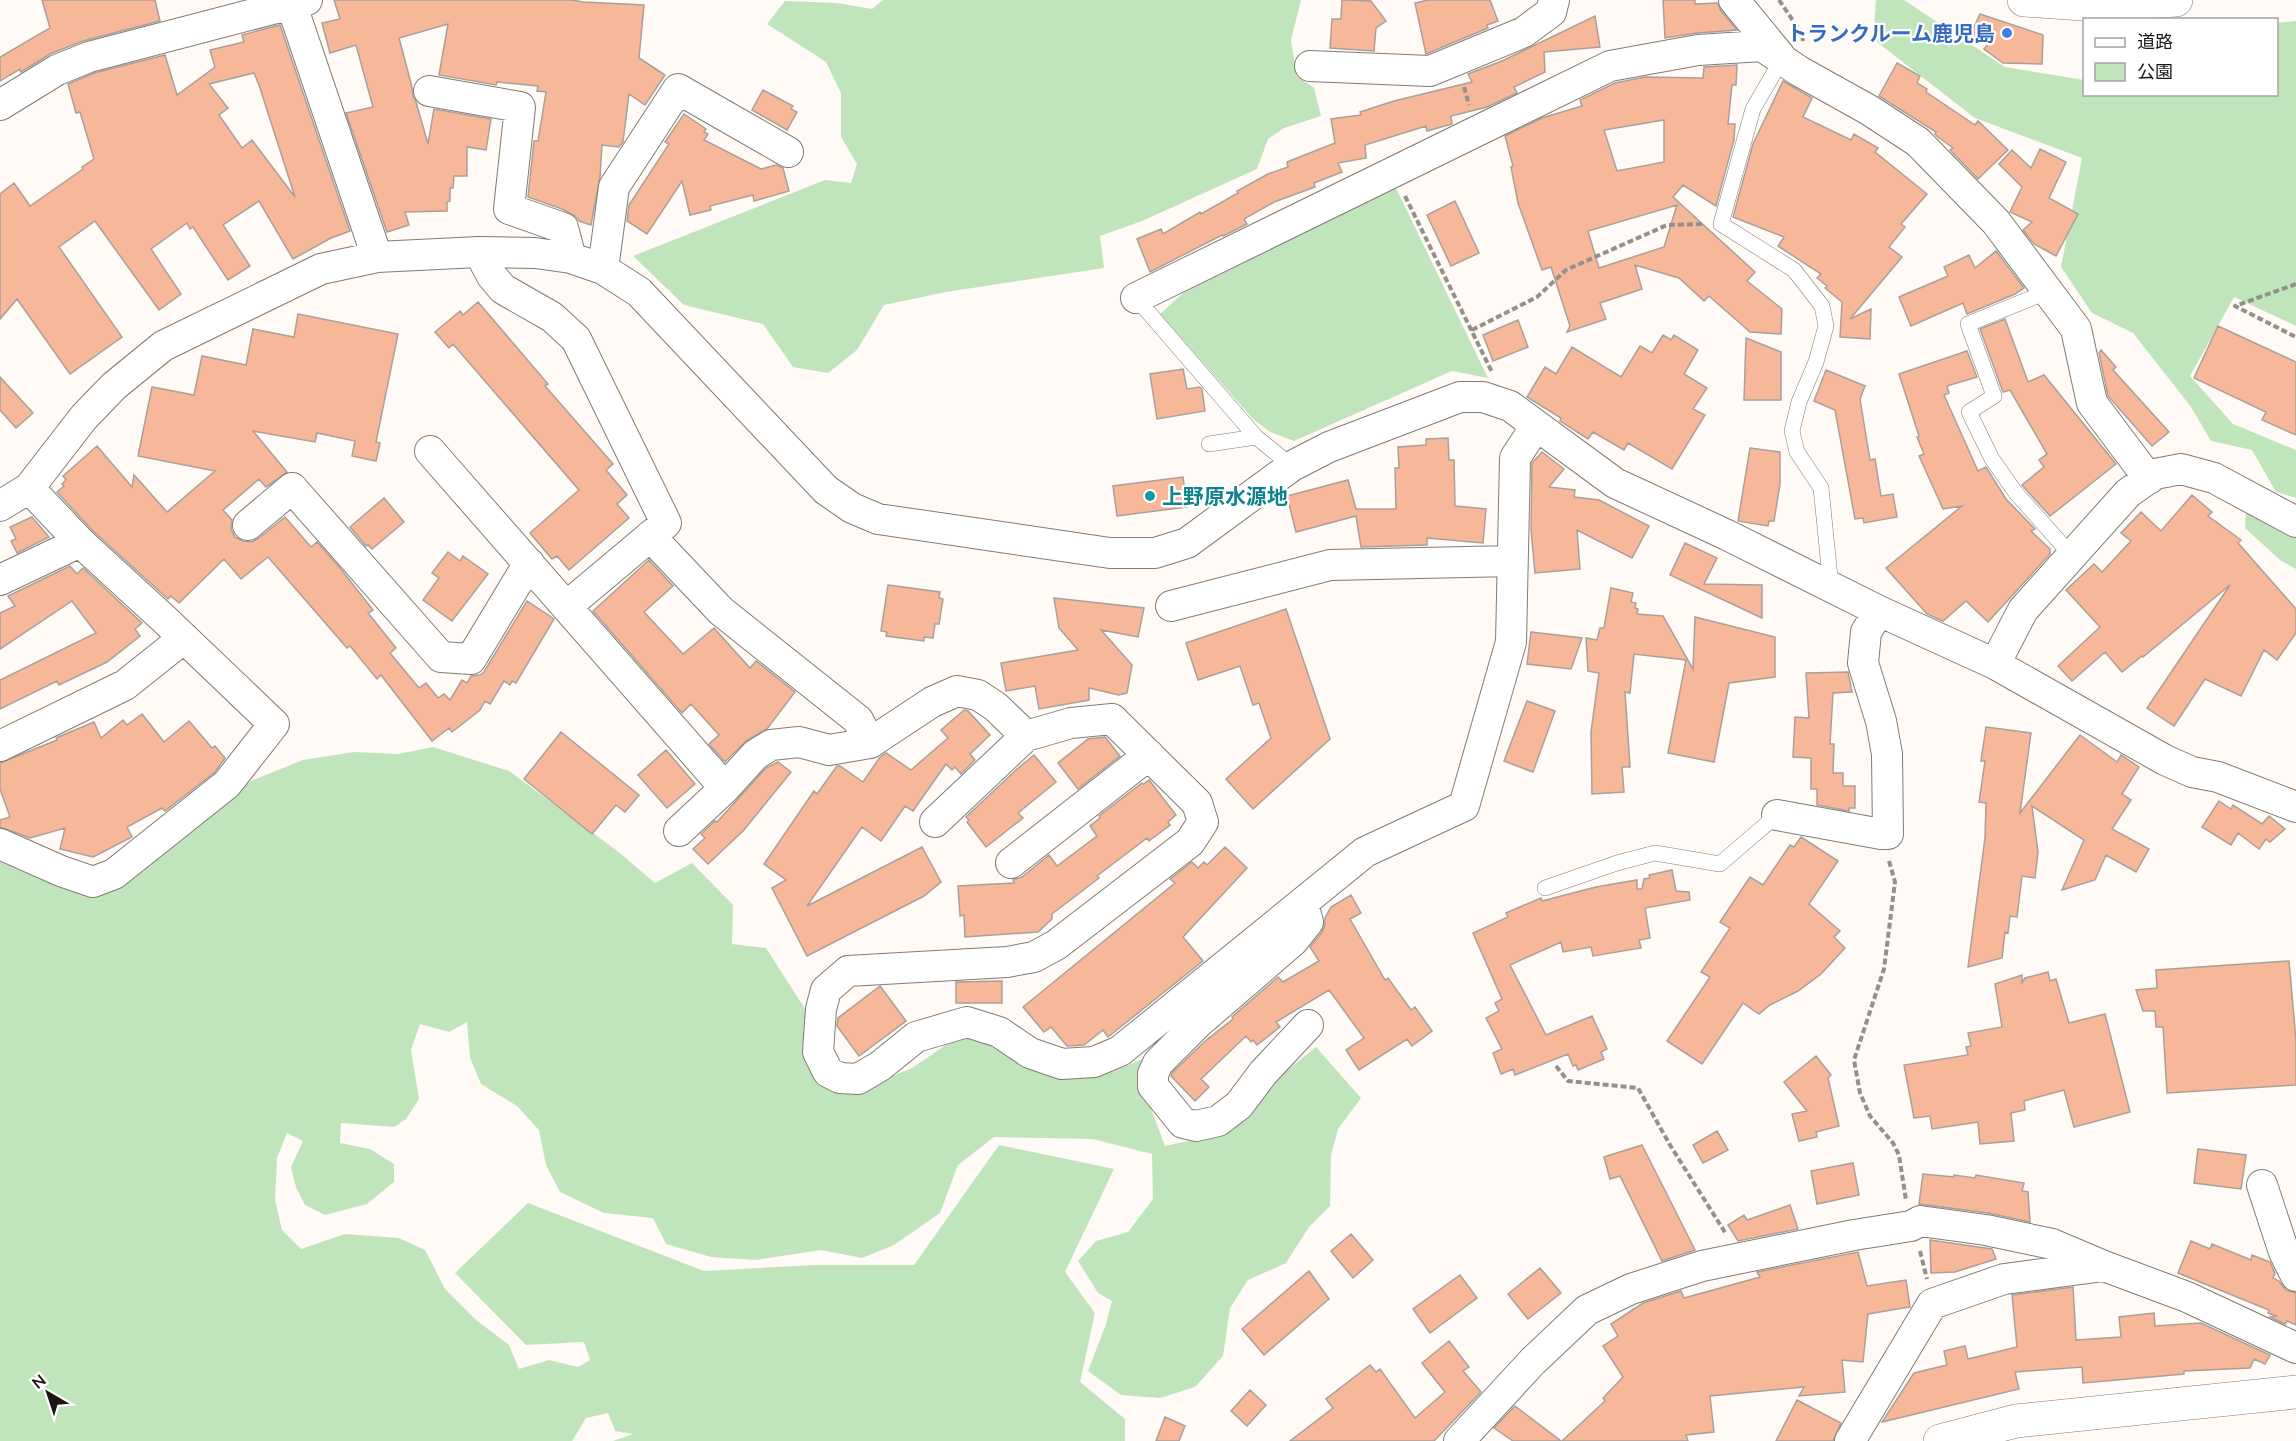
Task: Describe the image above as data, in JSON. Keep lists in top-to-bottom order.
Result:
{
  "places": ["トランクルーム鹿児島", "上野原水源地"],
  "legend": ["道路", "公園"],
  "north": "top left"
}
